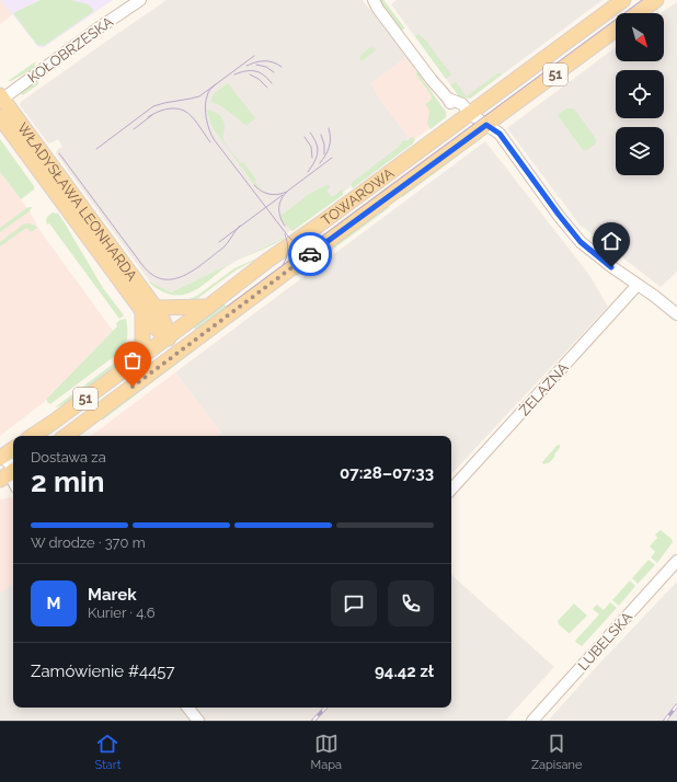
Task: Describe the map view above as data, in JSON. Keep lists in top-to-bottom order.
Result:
{
  "streets": {
    "main road": ["51", "TOWAROWA", "WŁADYSŁAWA LEONHARDA"],
    "street": ["KOŁOBRZESKA", "ŻELAZNA", "LUBELSKA"]
  },
  "crossings": [
    ["KOŁOBRZESKA", "WŁADYSŁAWA LEONHARDA"],
    ["TOWAROWA", "WŁADYSŁAWA LEONHARDA"]
  ],
  "north": "bottom right",
  "page": {
    "heading": ["2 min", "Dostawa za", "07:28–07:33"],
    "panel": [
      "Marek",
      "Kurier · 4.6",
      "Zamówienie #4457",
      "94.42 zł"
    ],
    "bar": "W drodze · 370 m",
    "round": "M",
    "tabs": ["Start", "Mapa", "Zapisane"]
  }
}
